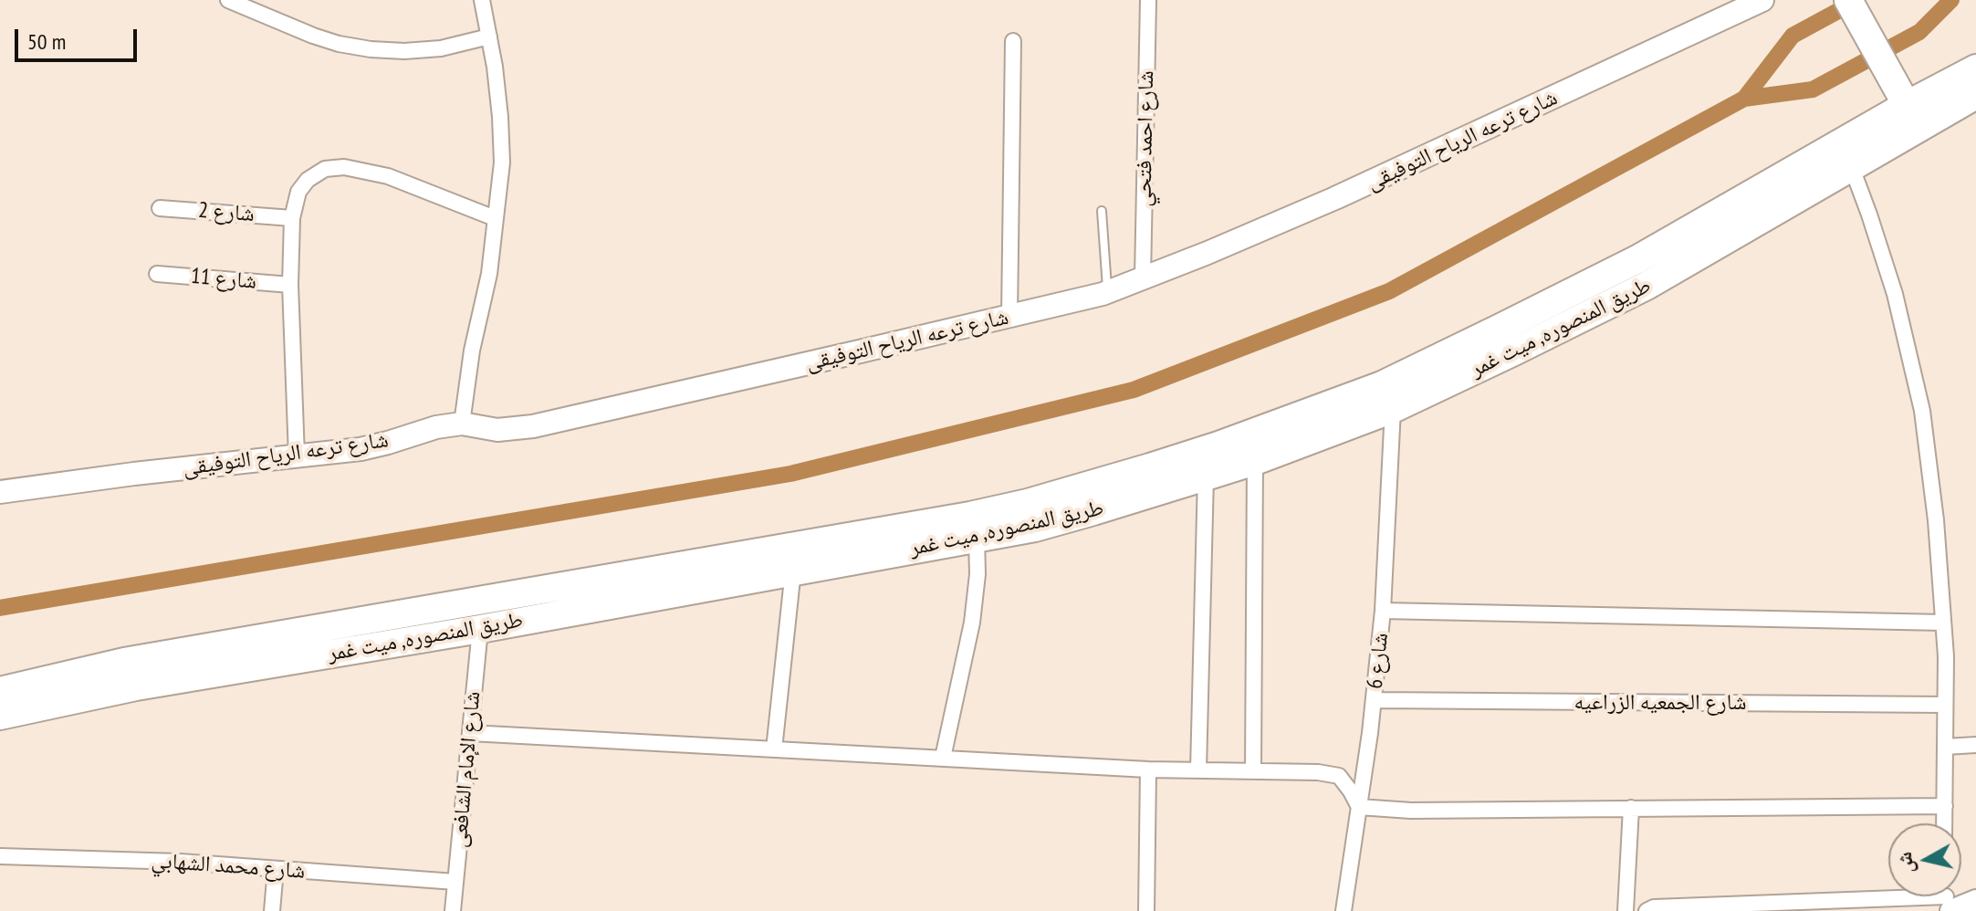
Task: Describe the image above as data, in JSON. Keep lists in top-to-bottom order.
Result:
{
  "streets": {
    "highway": ["طريق المنصوره, ميت غمر"],
    "main road": ["شارع ترعه الرياح التوفيقى"],
    "street": [
      "شارع احمد فتحي",
      "شارع 2",
      "شارع 11",
      "شارع 6",
      "شارع الجمعيه الزراعيه",
      "شارع الإمام الشافعى",
      "شارع محمد الشهابي"
    ]
  },
  "crossings": [
    ["شارع احمد فتحي", "شارع ترعه الرياح التوفيقى"],
    ["طريق المنصوره, ميت غمر", "شارع 6"],
    ["طريق المنصوره, ميت غمر", "شارع الإمام الشافعى"],
    ["شارع 6", "شارع الجمعيه الزراعيه"],
    ["شارع الإمام الشافعى", "شارع محمد الشهابي"]
  ],
  "scale_bar": "50 m",
  "north": "left"
}
